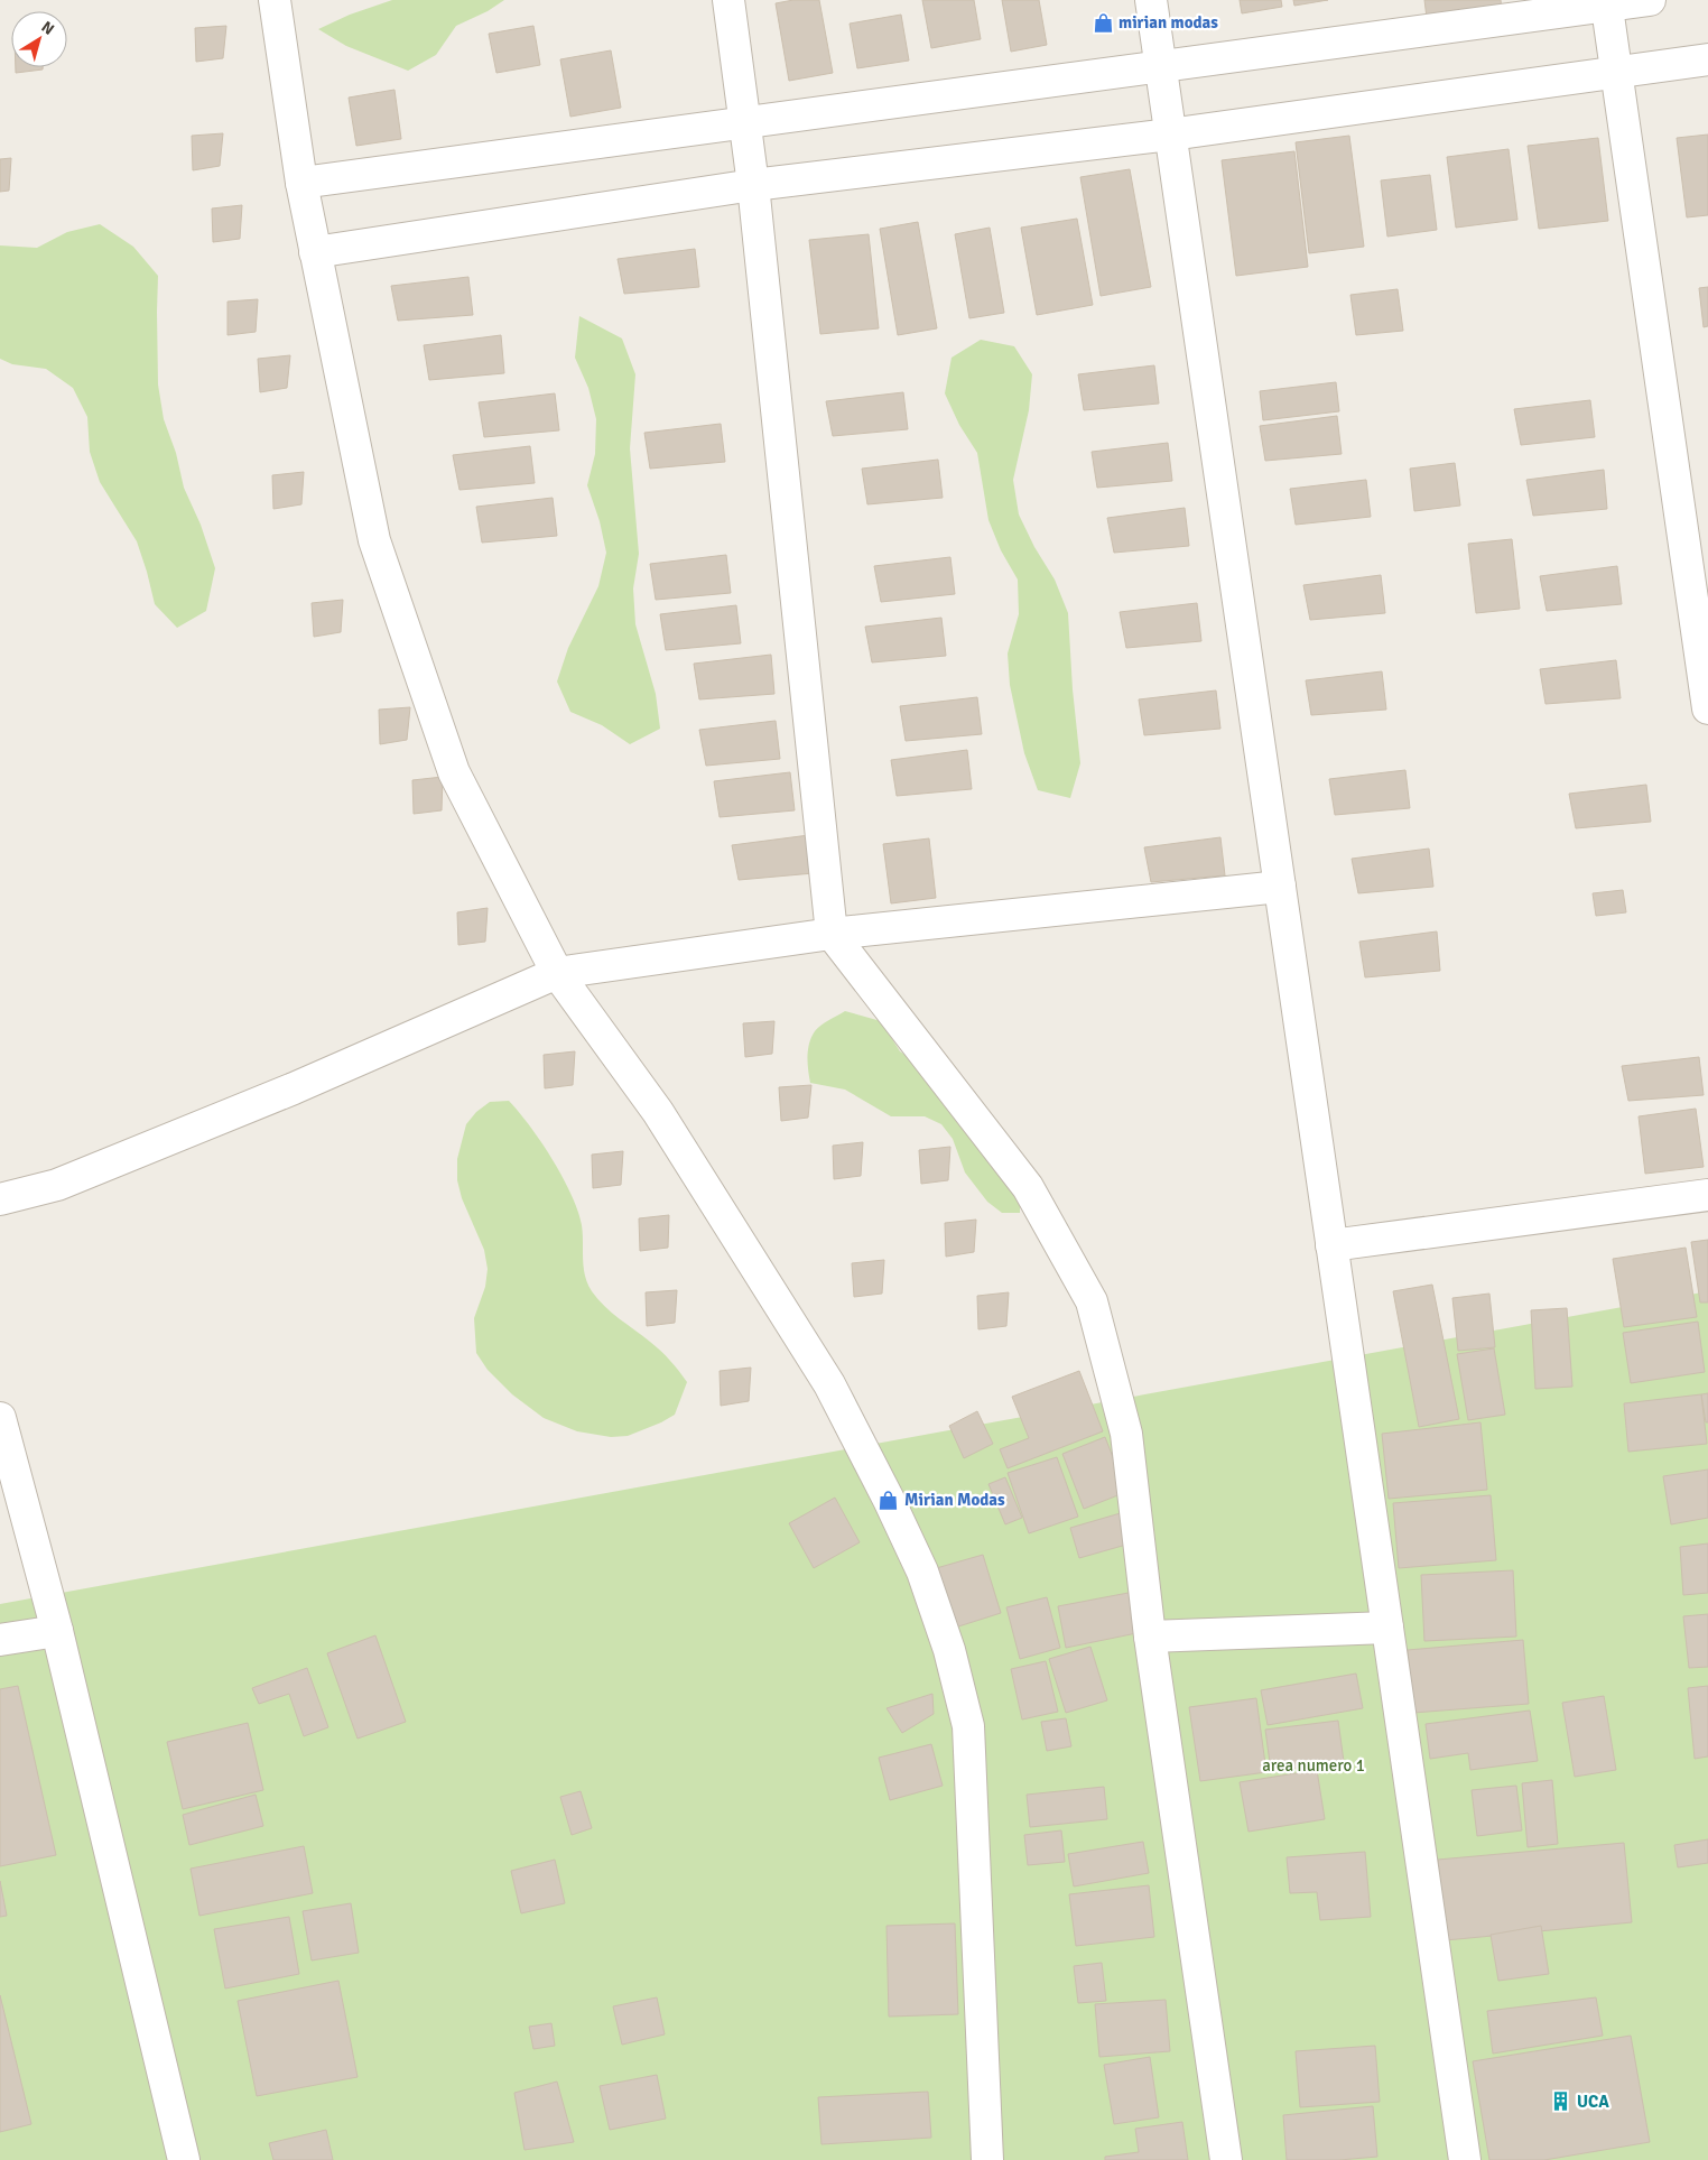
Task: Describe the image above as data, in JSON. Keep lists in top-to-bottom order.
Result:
{
  "parks": ["area numero 1"],
  "places": {
    "shop": ["mirian modas", "Mirian Modas"],
    "building": ["UCA"]
  },
  "north": "top right"
}
